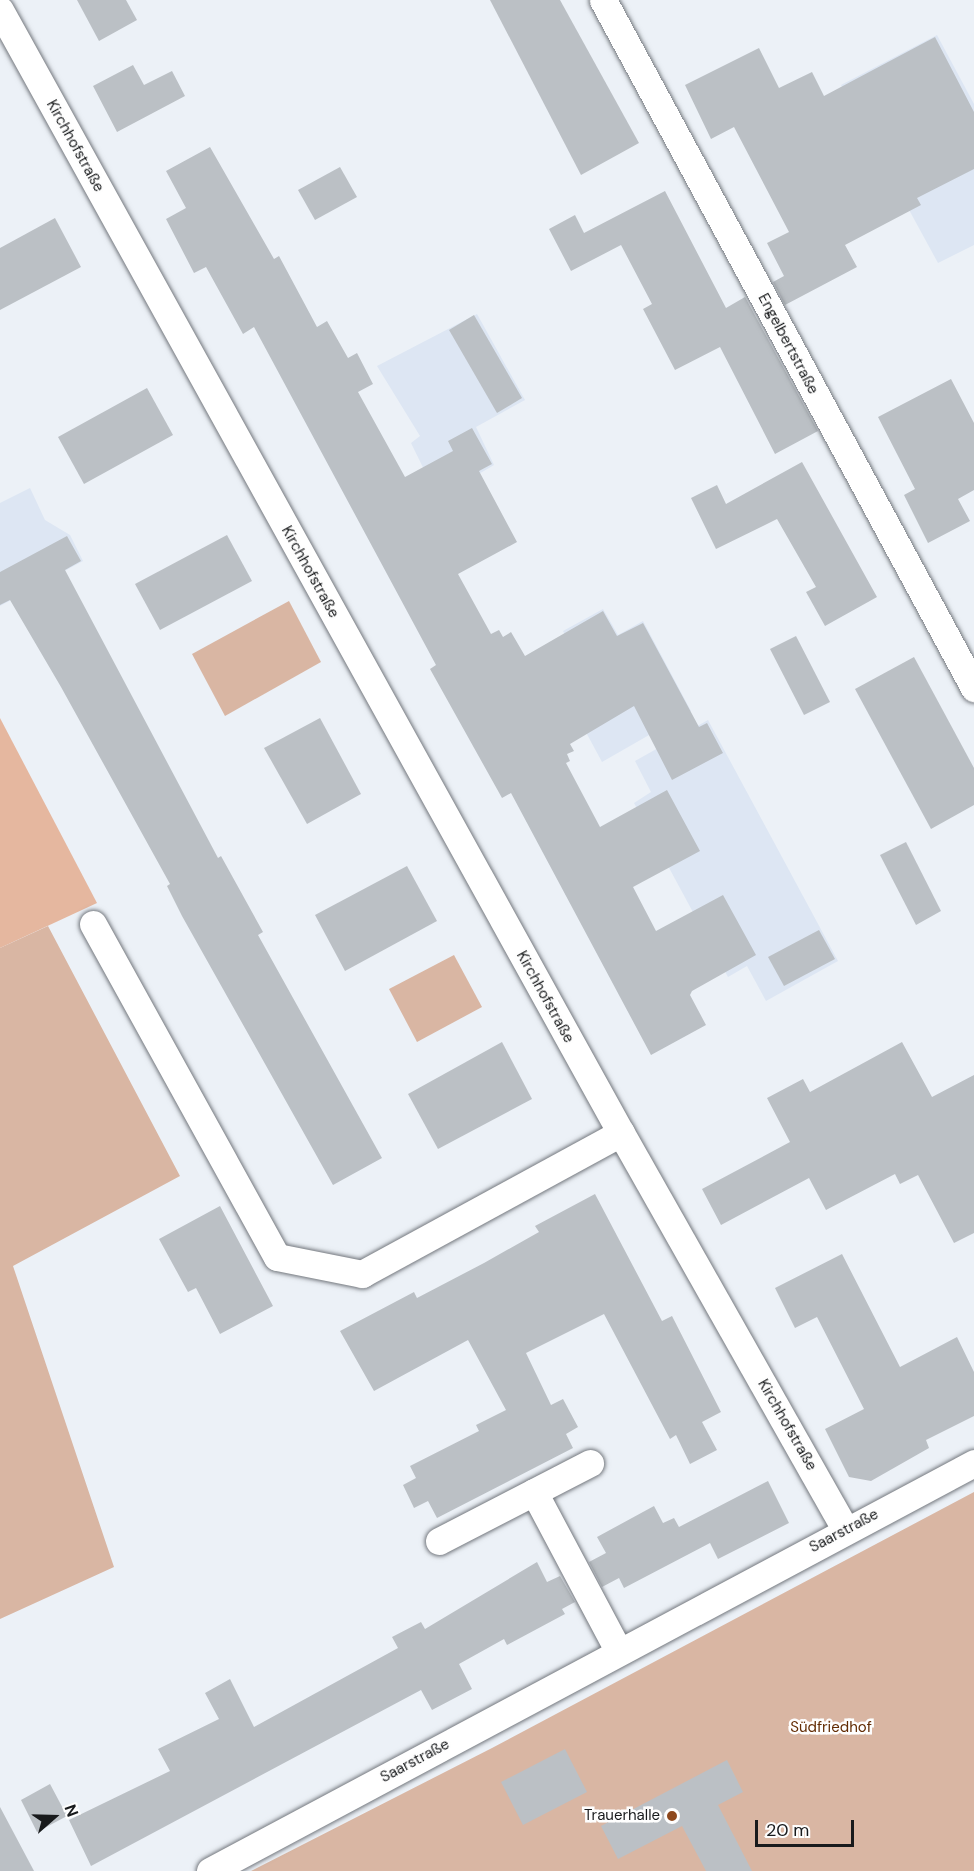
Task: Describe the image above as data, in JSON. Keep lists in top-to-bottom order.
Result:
{
  "streets": {
    "street": ["Kirchhofstraße", "Engelbertstraße", "Saarstraße"]
  },
  "crossings": [
    ["Kirchhofstraße", "Saarstraße"]
  ],
  "parks": ["Südfriedhof"],
  "places": ["Trauerhalle"],
  "scale_bar": "20 m",
  "north": "right"
}
